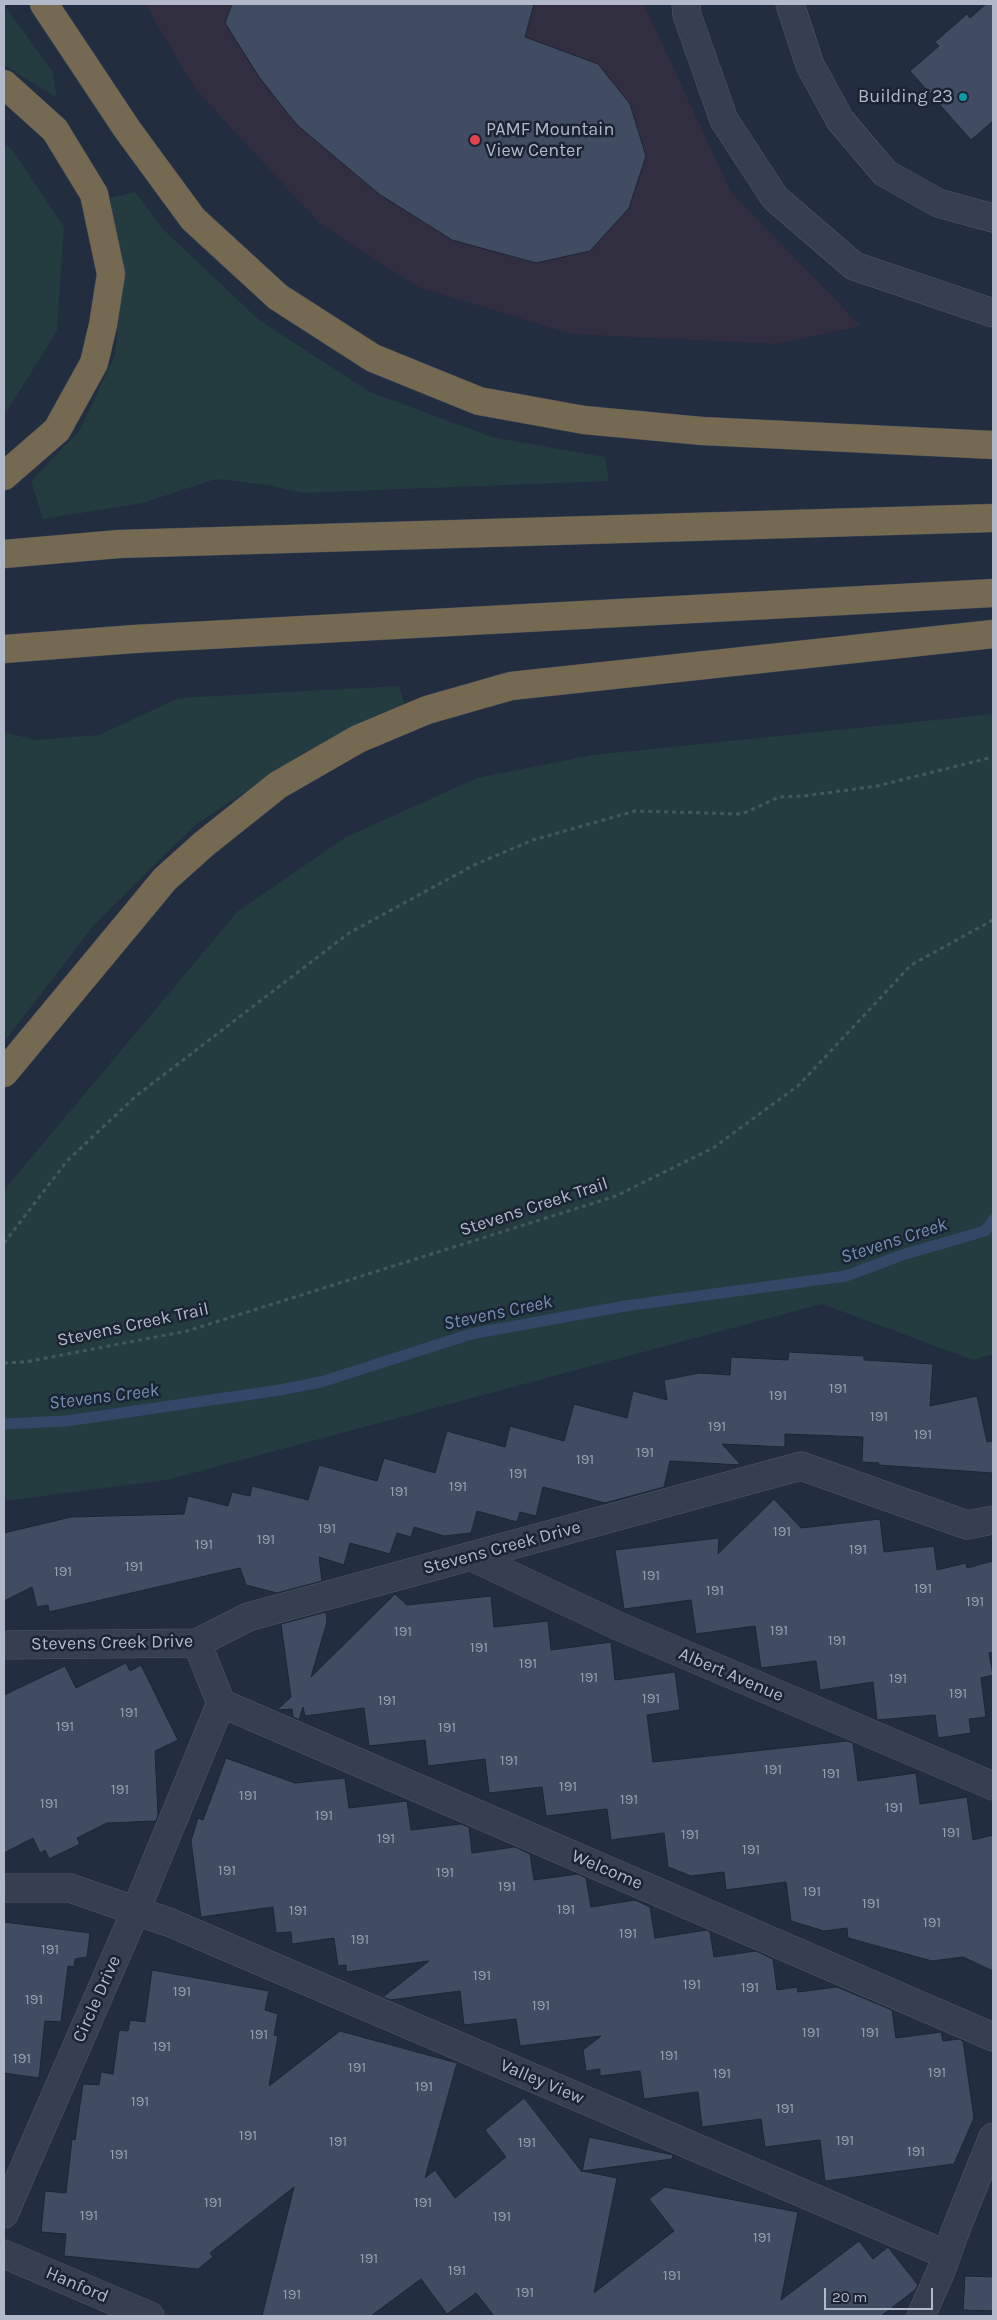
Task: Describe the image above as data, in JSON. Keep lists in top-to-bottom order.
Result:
{
  "streets": {
    "street": [
      "Stevens Creek Drive",
      "Albert Avenue",
      "Welcome",
      "Circle Drive",
      "Valley View",
      "Hanford"
    ],
    "path": ["Stevens Creek Trail"]
  },
  "crossings": [
    ["Stevens Creek Drive", "Albert Avenue"],
    ["Welcome", "Circle Drive"],
    ["Circle Drive", "Valley View"]
  ],
  "water": ["Stevens Creek"],
  "places": ["Building 23", "PAMF Mountain View Center"],
  "house_numbers": [
    "191",
    "191",
    "191",
    "191",
    "191",
    "191",
    "191",
    "191",
    "191",
    "191",
    "191",
    "191",
    "191",
    "191",
    "191",
    "191",
    "191",
    "191",
    "191",
    "191",
    "191",
    "191",
    "191",
    "191",
    "191",
    "191",
    "191",
    "191",
    "191",
    "191",
    "191",
    "191",
    "191",
    "191",
    "191",
    "191",
    "191",
    "191",
    "191",
    "191",
    "191",
    "191",
    "191",
    "191",
    "191",
    "191",
    "191",
    "191",
    "191",
    "191",
    "191",
    "191",
    "191",
    "191",
    "191",
    "191",
    "191",
    "191",
    "191",
    "191",
    "191",
    "191",
    "191",
    "191",
    "191",
    "191",
    "191",
    "191",
    "191",
    "191",
    "191",
    "191",
    "191",
    "191",
    "191",
    "191",
    "191",
    "191",
    "191",
    "191",
    "191",
    "191",
    "191",
    "191",
    "191",
    "191",
    "191",
    "191",
    "191",
    "191",
    "191",
    "191",
    "191"
  ],
  "scale_bar": "20 m"
}
